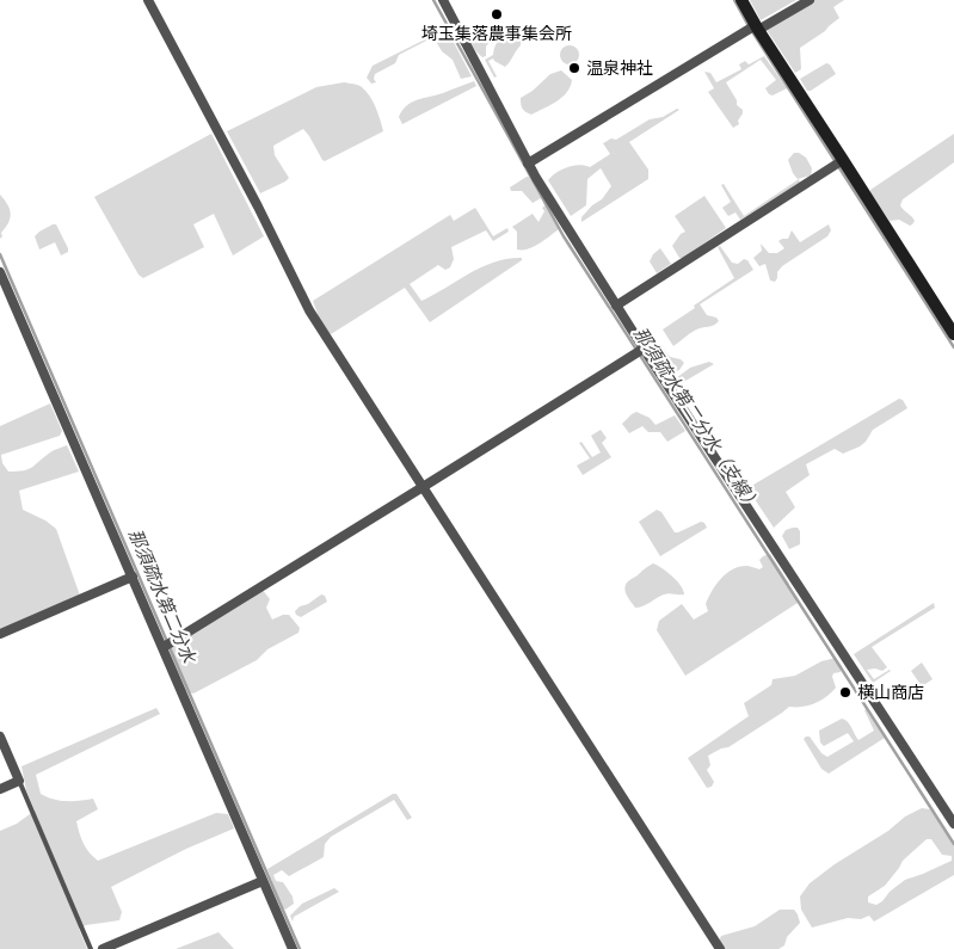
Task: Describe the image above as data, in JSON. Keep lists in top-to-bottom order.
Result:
{
  "water": ["那須疏水第二分水（支線）", "那須疏水第二分水"],
  "places": ["埼玉集落農事集会所", "温泉神社", "横山商店"]
}
